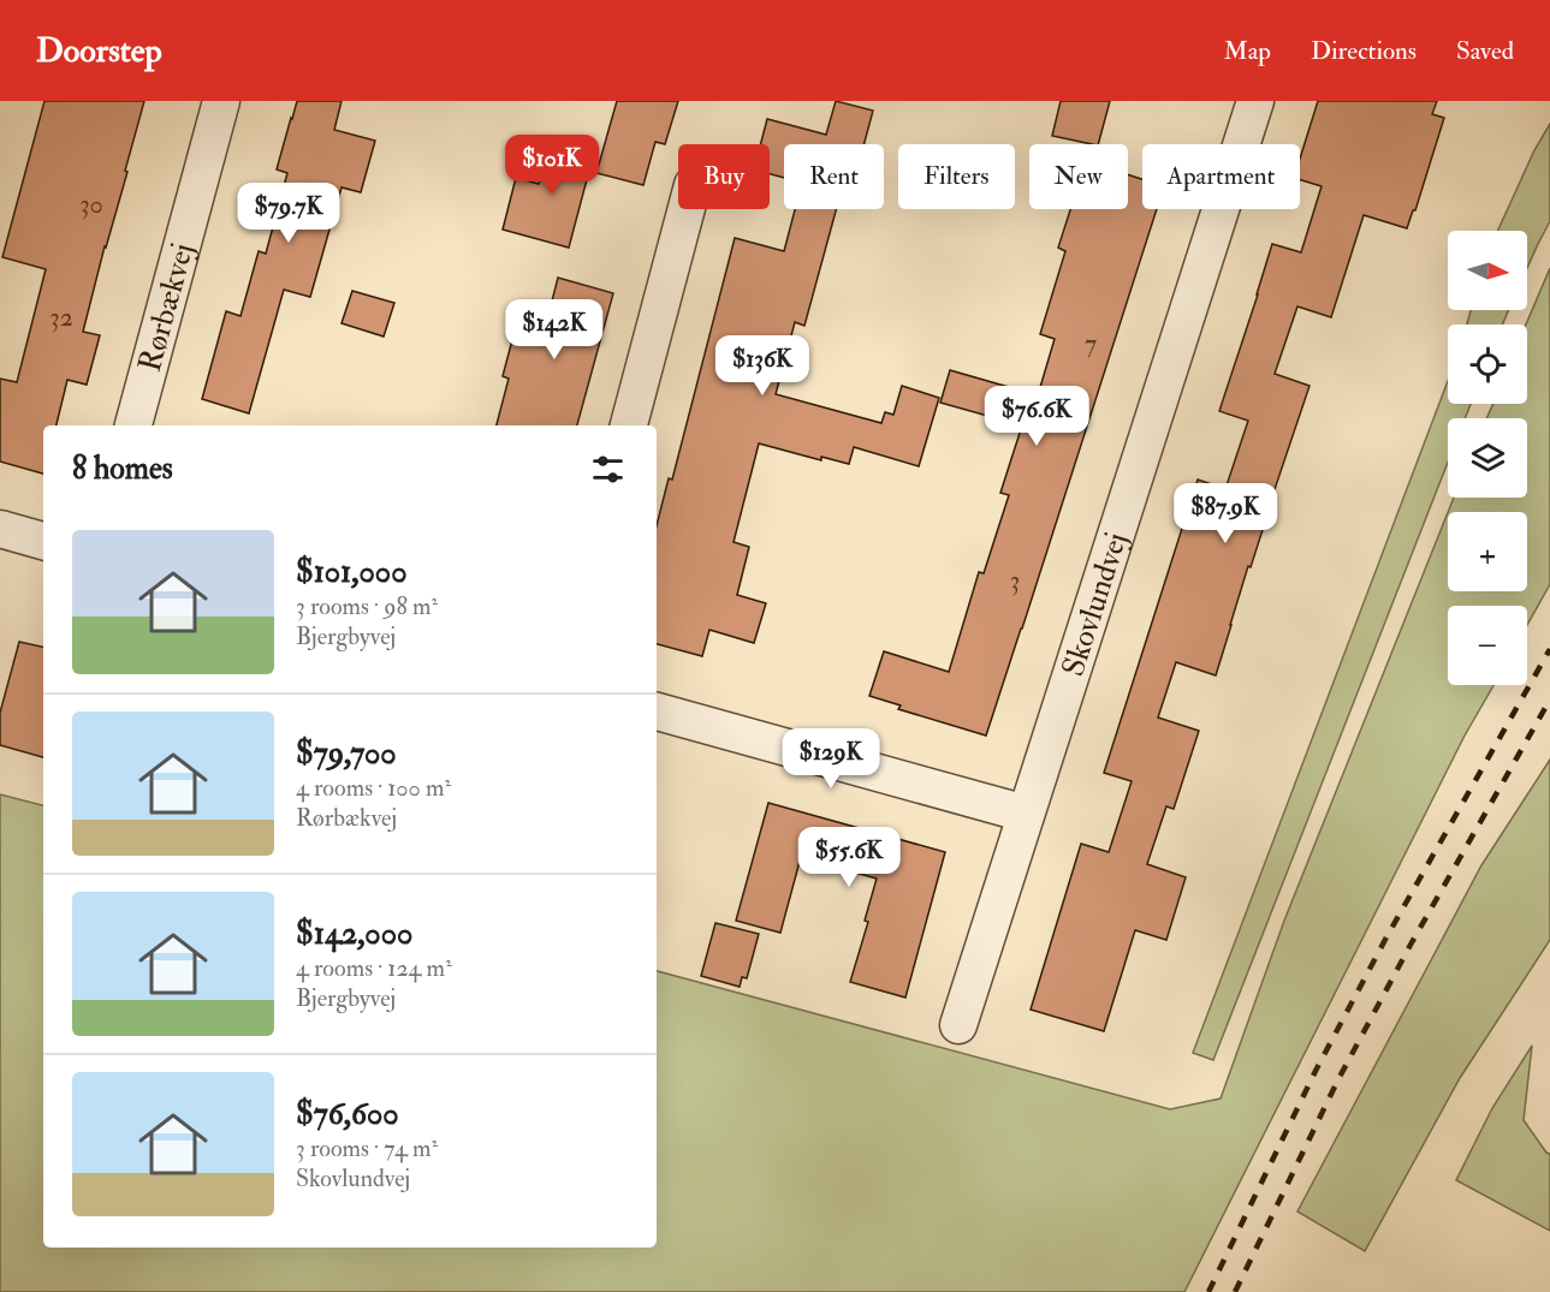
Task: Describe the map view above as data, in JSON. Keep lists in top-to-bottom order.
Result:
{
  "streets": {
    "street": ["Rørbækvej", "Skovlundvej"]
  },
  "house_numbers": [
    "30",
    "32",
    "7",
    "3"
  ],
  "north": "right",
  "page": {
    "header": "Doorstep",
    "nav": ["Map", "Directions", "Saved"],
    "price": [
      "$101K",
      "$79.7K",
      "$142K",
      "$136K",
      "$76.6K",
      "$87.9K",
      "$129K",
      "$55.6K"
    ],
    "chip": [
      "Buy",
      "Rent",
      "Filters",
      "New",
      "Apartment"
    ],
    "map_buttons": ["+", "−"],
    "heading": "8 homes",
    "list": [
      {
        "name": "$101,000",
        "note": "3 rooms · 98 m² · Bjergbyvej"
      },
      {
        "name": "$79,700",
        "note": "4 rooms · 100 m² · Rørbækvej"
      },
      {
        "name": "$142,000",
        "note": "4 rooms · 124 m² · Bjergbyvej"
      },
      {
        "name": "$76,600",
        "note": "3 rooms · 74 m² · Skovlundvej"
      }
    ]
  }
}
